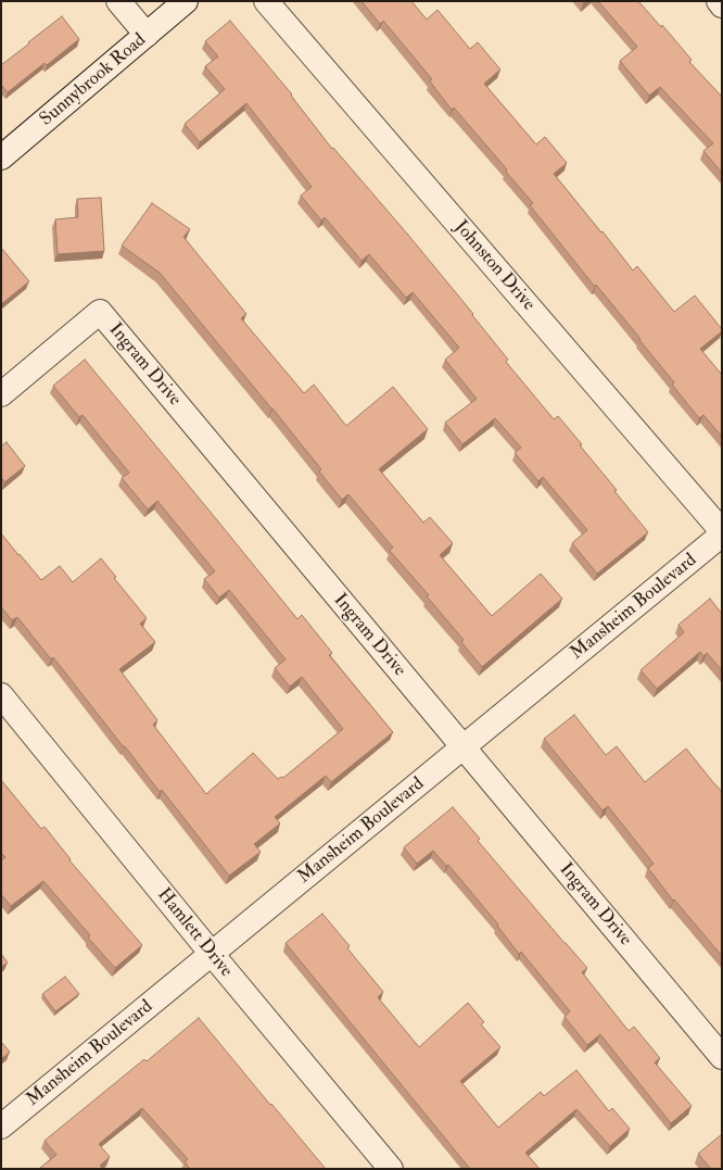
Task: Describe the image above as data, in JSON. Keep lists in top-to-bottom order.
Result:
{
  "streets": {
    "street": [
      "Sunnybrook Road",
      "Johnston Drive",
      "Ingram Drive",
      "Mansheim Boulevard",
      "Hamlett Drive"
    ]
  },
  "crossings": [
    ["Johnston Drive", "Mansheim Boulevard"],
    ["Ingram Drive", "Mansheim Boulevard"],
    ["Mansheim Boulevard", "Hamlett Drive"]
  ]
}
